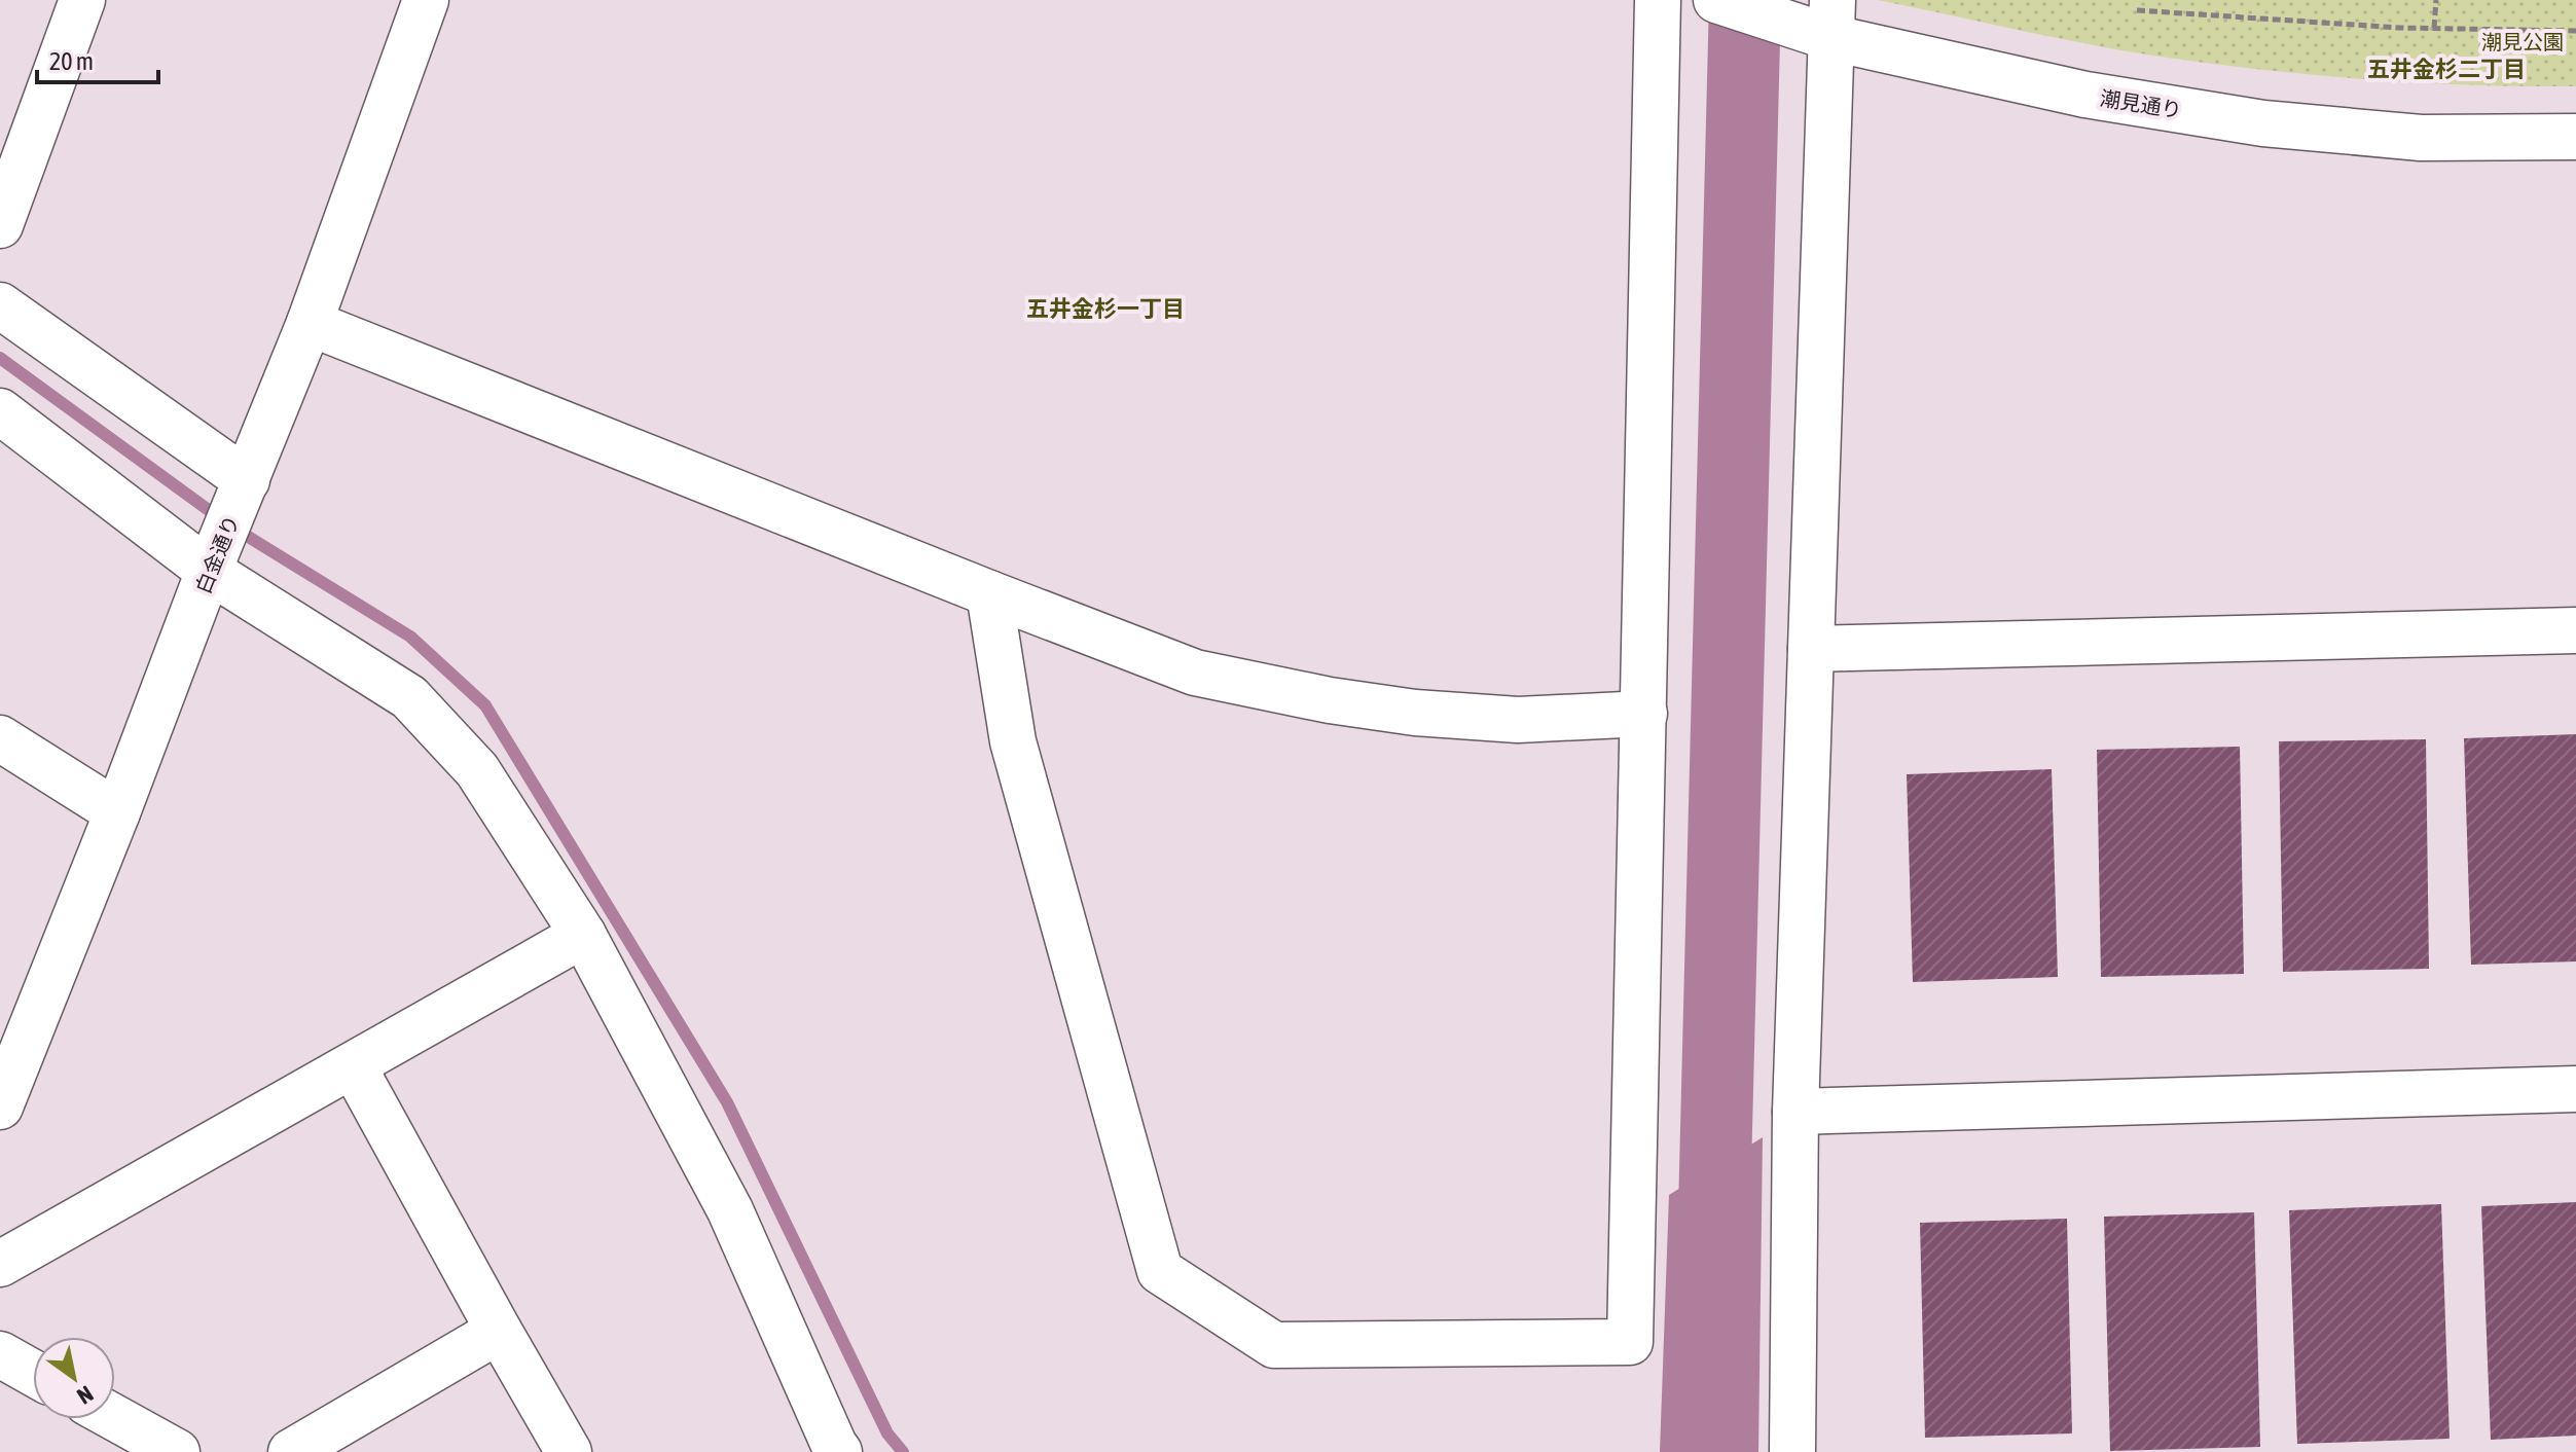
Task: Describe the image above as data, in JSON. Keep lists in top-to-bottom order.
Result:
{
  "streets": {
    "street": ["潮見通り", "白金通り"]
  },
  "districts": ["五井金杉二丁目", "五井金杉一丁目"],
  "parks": ["潮見公園"],
  "scale_bar": "20 m",
  "north": "bottom right"
}
